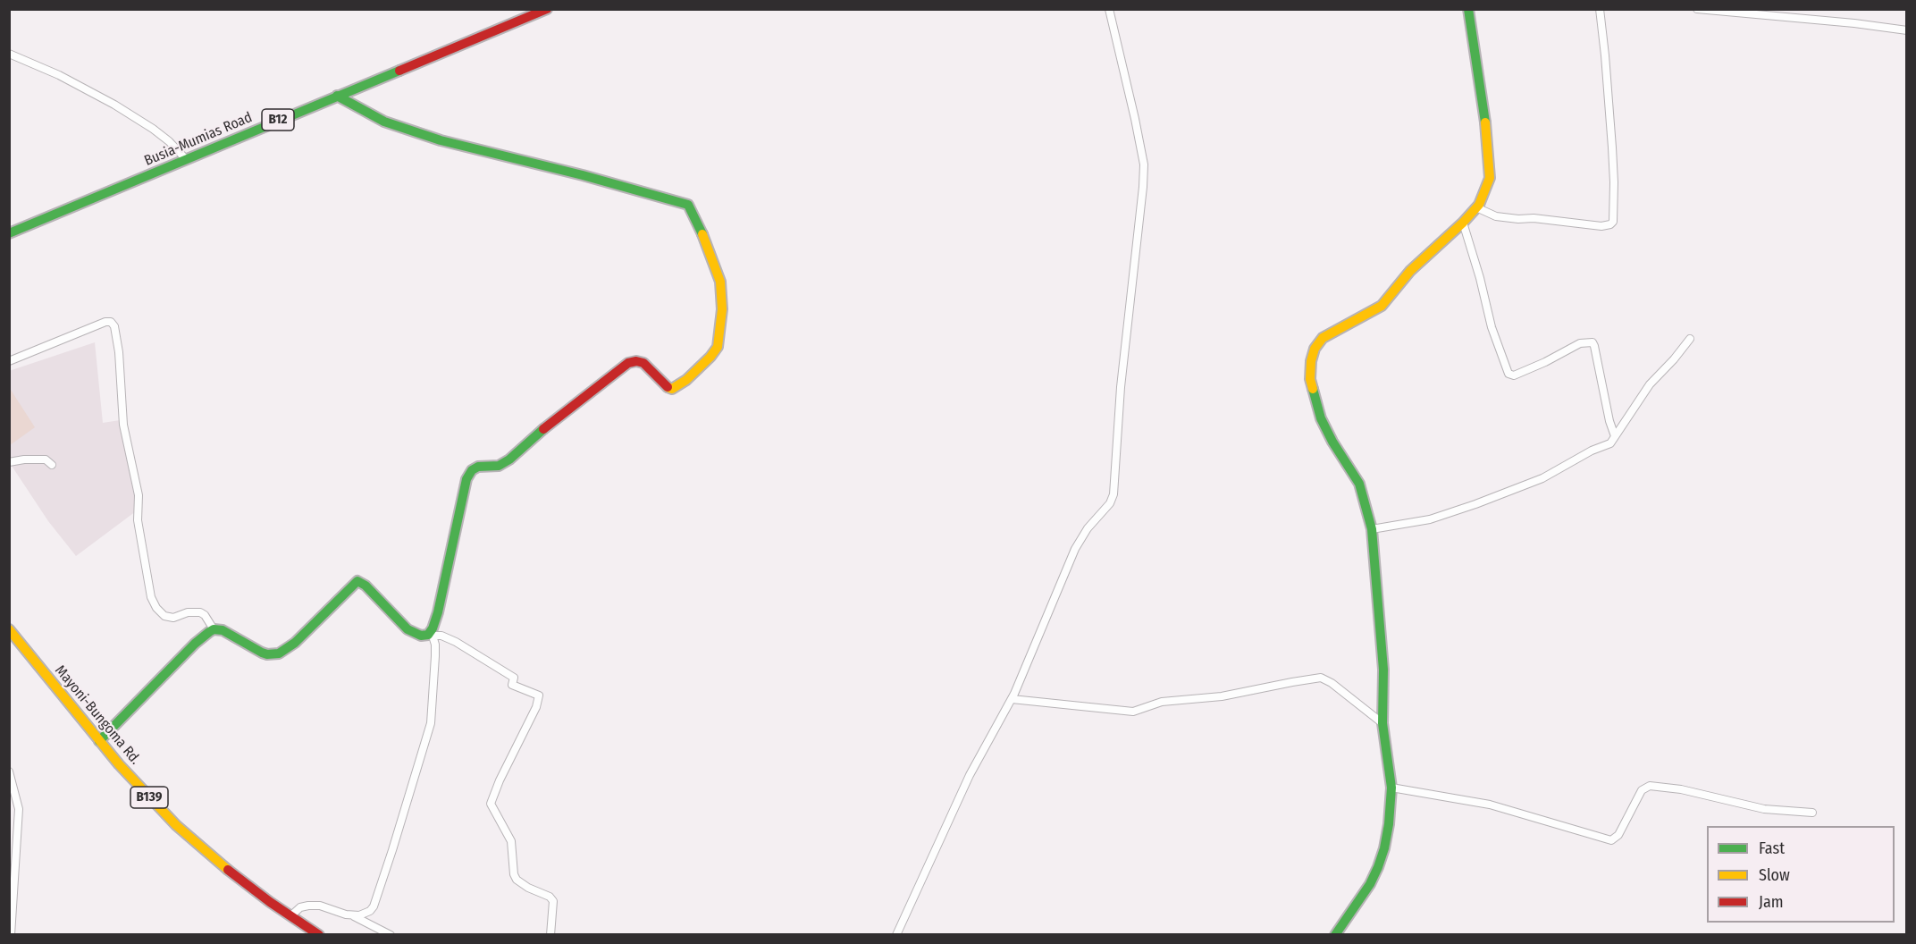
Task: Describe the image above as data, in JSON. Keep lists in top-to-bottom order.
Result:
{
  "streets": {
    "main road": [
      "B12",
      "Busia-Mumias Road",
      "Mayoni-Bungoma Rd.",
      "B139"
    ]
  },
  "legend": ["Fast", "Slow", "Jam"]
}
